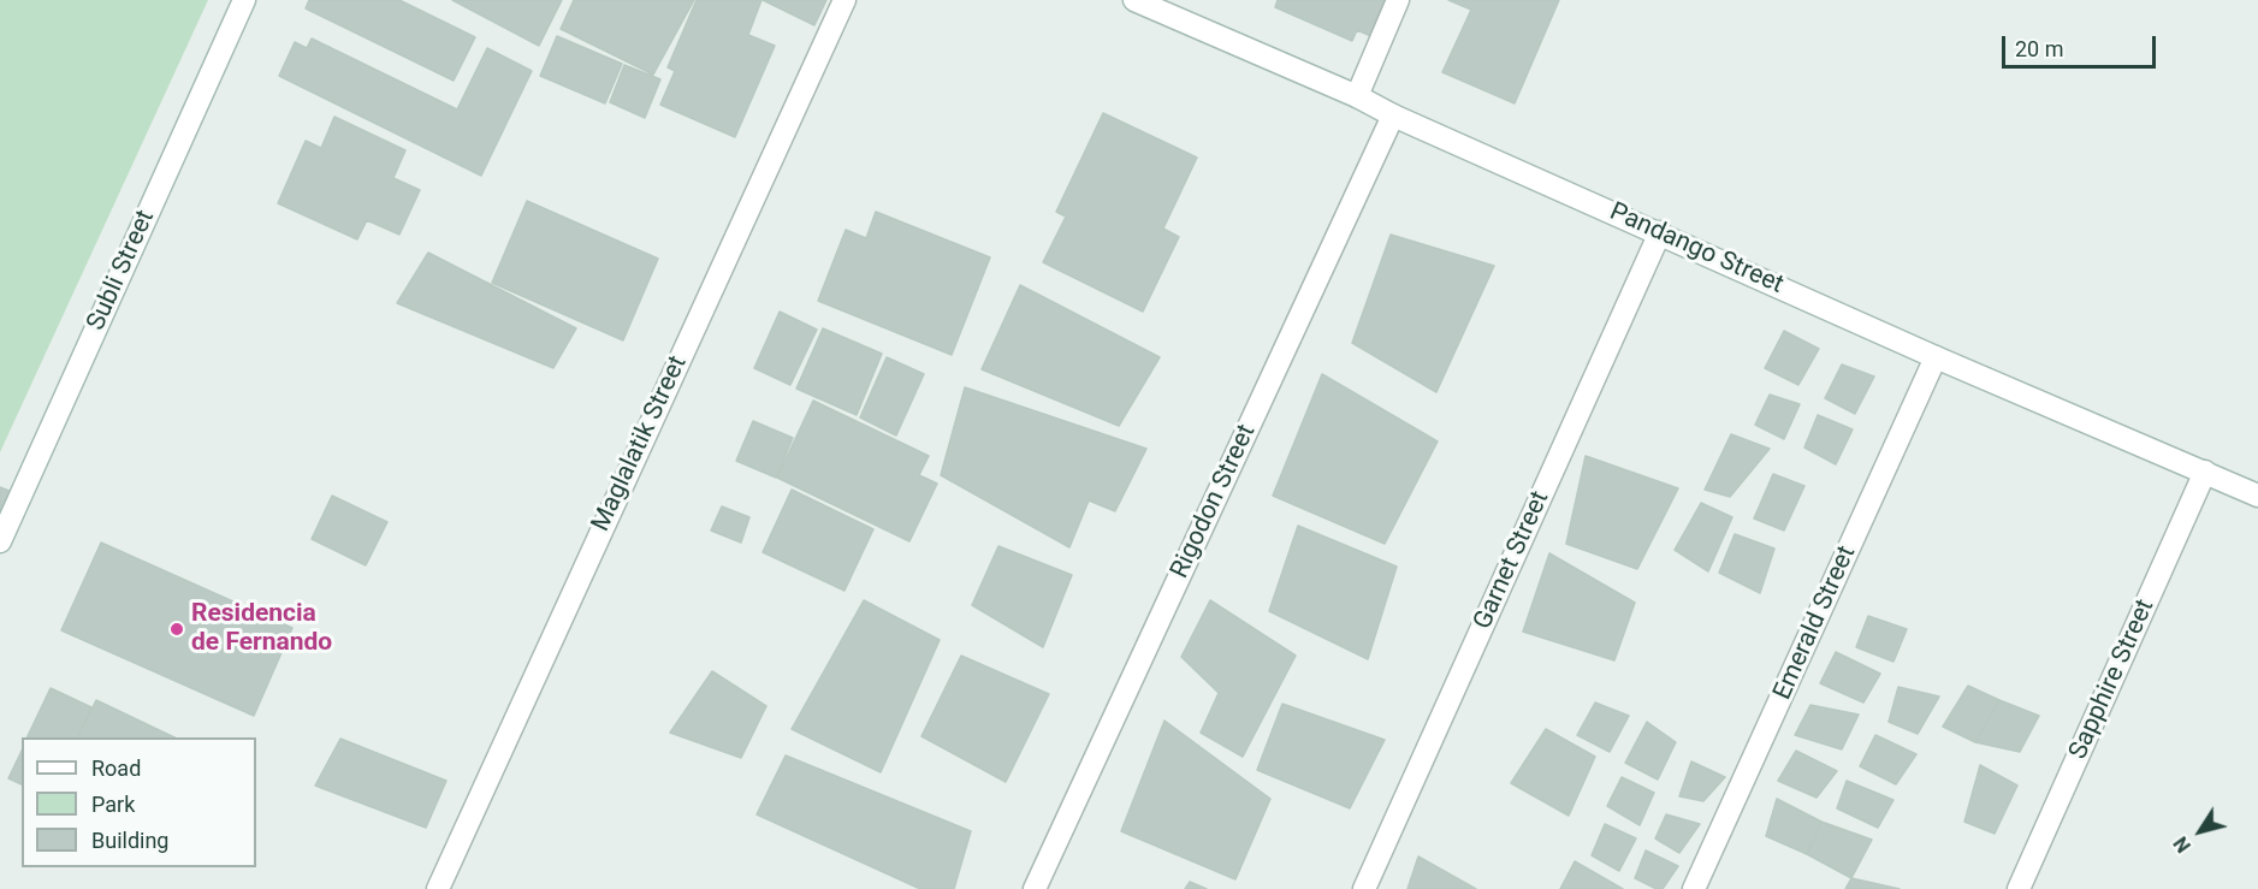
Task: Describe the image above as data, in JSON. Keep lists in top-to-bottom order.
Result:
{
  "streets": {
    "street": [
      "Pandango Street",
      "Subli Street",
      "Maglalatik Street",
      "Rigodon Street",
      "Garnet Street",
      "Emerald Street",
      "Sapphire Street"
    ]
  },
  "crossings": [
    ["Pandango Street", "Rigodon Street"],
    ["Pandango Street", "Garnet Street"],
    ["Pandango Street", "Emerald Street"],
    ["Pandango Street", "Sapphire Street"]
  ],
  "places": ["Residencia de Fernando"],
  "legend": ["Road", "Park", "Building"],
  "scale_bar": "20 m",
  "north": "bottom left"
}
